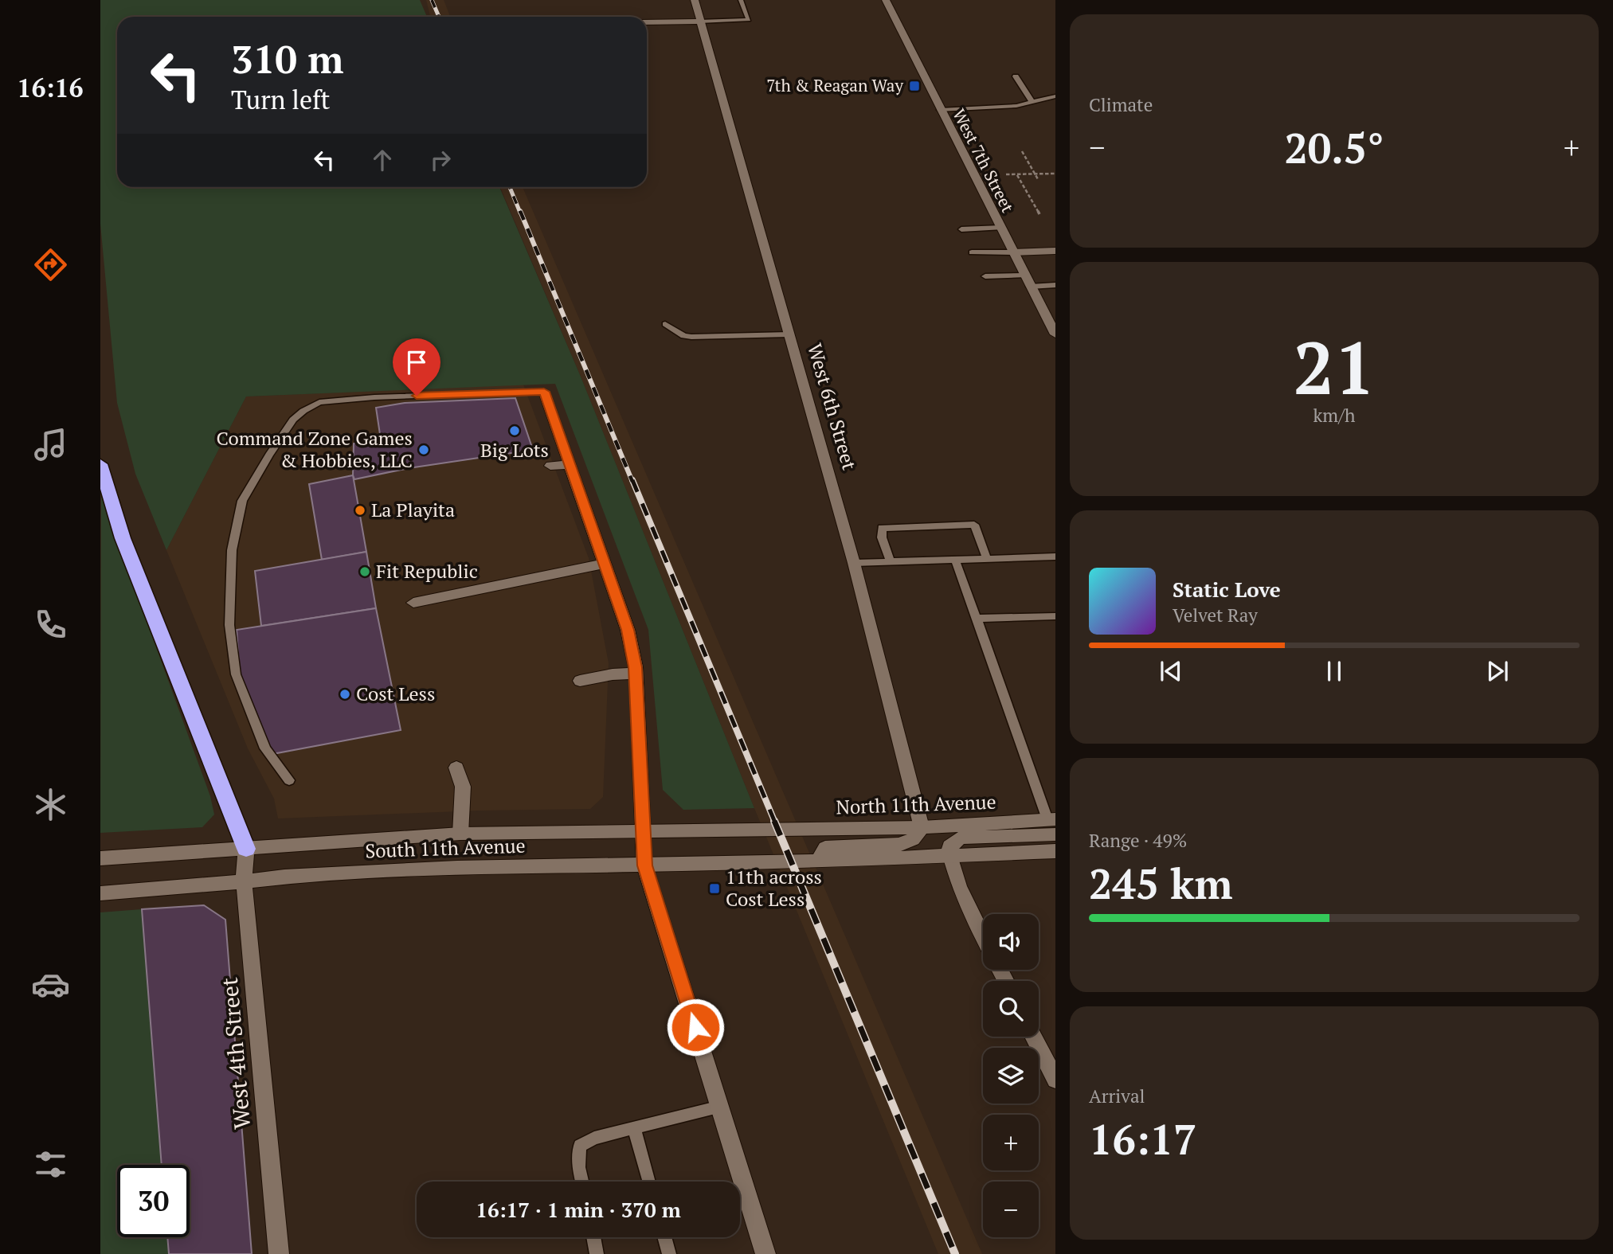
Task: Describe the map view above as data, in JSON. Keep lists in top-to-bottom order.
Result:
{
  "streets": {
    "street": [
      "West 7th Street",
      "West 6th Street",
      "North 11th Avenue",
      "South 11th Avenue",
      "West 4th Street"
    ]
  },
  "crossings": [
    ["West 6th Street", "North 11th Avenue"],
    ["North 11th Avenue", "South 11th Avenue"],
    ["South 11th Avenue", "West 4th Street"]
  ],
  "places": {
    "transit": ["7th & Reagan Way", "11th across Cost Less"],
    "other": [
      "Big Lots",
      "Command Zone Games & Hobbies, LLC",
      "La Playita",
      "Fit Republic",
      "Cost Less"
    ]
  },
  "page": {
    "tabs": "16:16",
    "tile": [
      "Climate",
      ["21", "km/h"],
      ["Range · 49%", "245 km"],
      ["Arrival", "16:17"]
    ],
    "turn": ["310 m", "Turn left"],
    "heat": ["−", "20.5°", "+"],
    "song": ["Static Love", "Velvet Ray"],
    "map_buttons": ["+", "−"],
    "limit": "30",
    "trip": "16:17 · 1 min · 370 m"
  }
}
